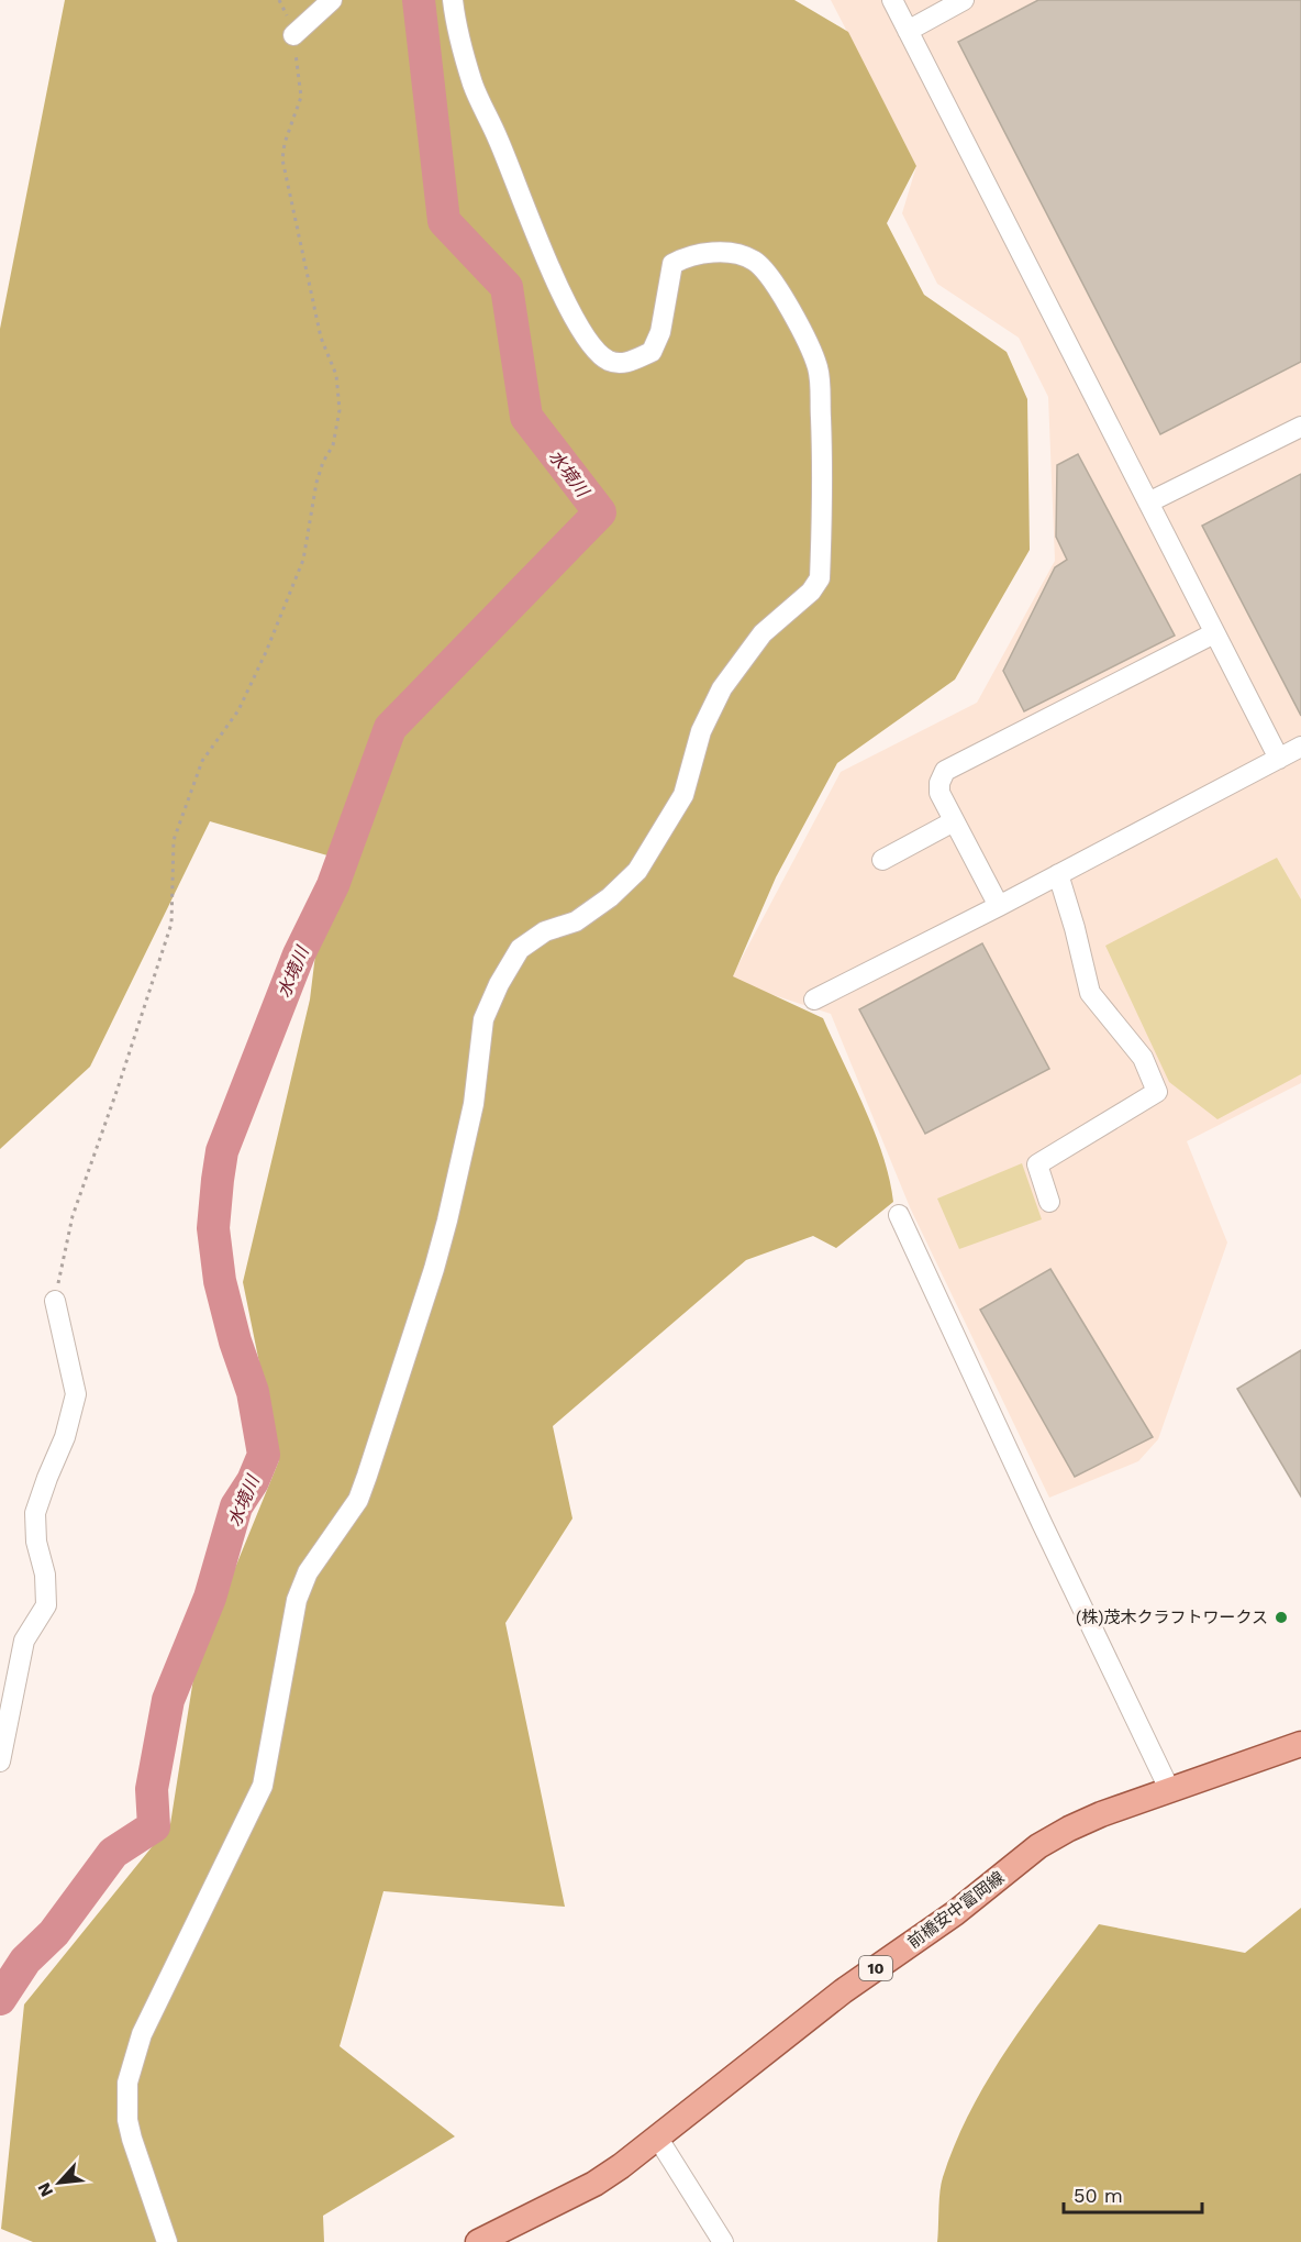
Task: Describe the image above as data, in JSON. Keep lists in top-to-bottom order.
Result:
{
  "streets": {
    "main road": ["前橋安中富岡線", "10"]
  },
  "water": ["水境川"],
  "places": ["(株)茂木クラフトワークス"],
  "scale_bar": "50 m",
  "north": "bottom left"
}
